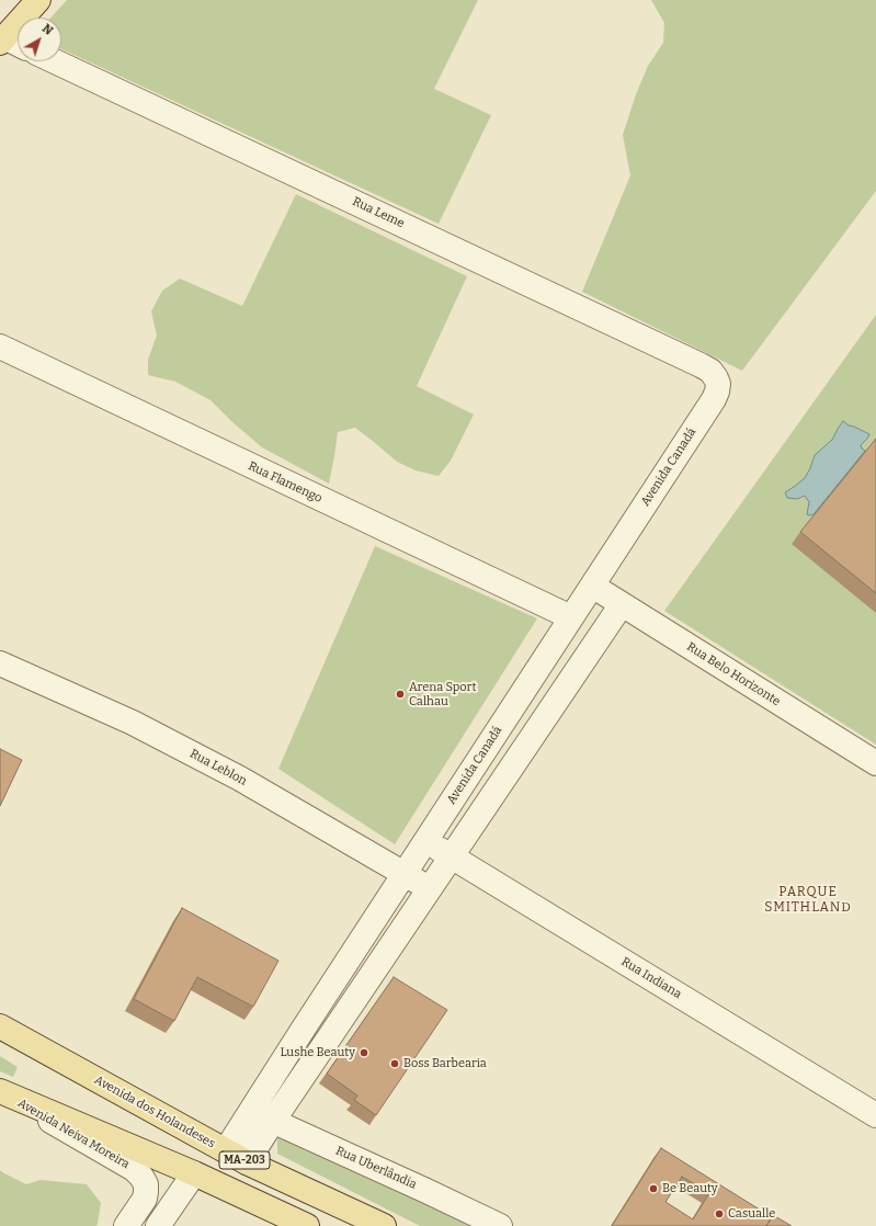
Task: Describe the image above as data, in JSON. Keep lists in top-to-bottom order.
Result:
{
  "streets": {
    "main road": ["Avenida dos Holandeses", "MA-203"],
    "street": [
      "Rua Leme",
      "Avenida Canadá",
      "Rua Flamengo",
      "Rua Belo Horizonte",
      "Rua Leblon",
      "Rua Indiana",
      "Avenida Neiva Moreira",
      "Rua Uberlândia"
    ]
  },
  "crossings": [
    ["Rua Leme", "Avenida Canadá"],
    ["Avenida Canadá", "Rua Flamengo"],
    ["Avenida Canadá", "Rua Belo Horizonte"],
    ["Avenida Canadá", "Rua Leblon"],
    ["Avenida Canadá", "Rua Indiana"],
    ["Avenida Canadá", "Avenida dos Holandeses"],
    ["Avenida Canadá", "Rua Uberlândia"],
    ["Avenida Neiva Moreira", "MA-203"]
  ],
  "districts": ["PARQUE SMITHLAND"],
  "places": [
    "Arena Sport Calhau",
    "Lushe Beauty",
    "Boss Barbearia",
    "Be Beauty",
    "Casualle"
  ],
  "north": "top right"
}
